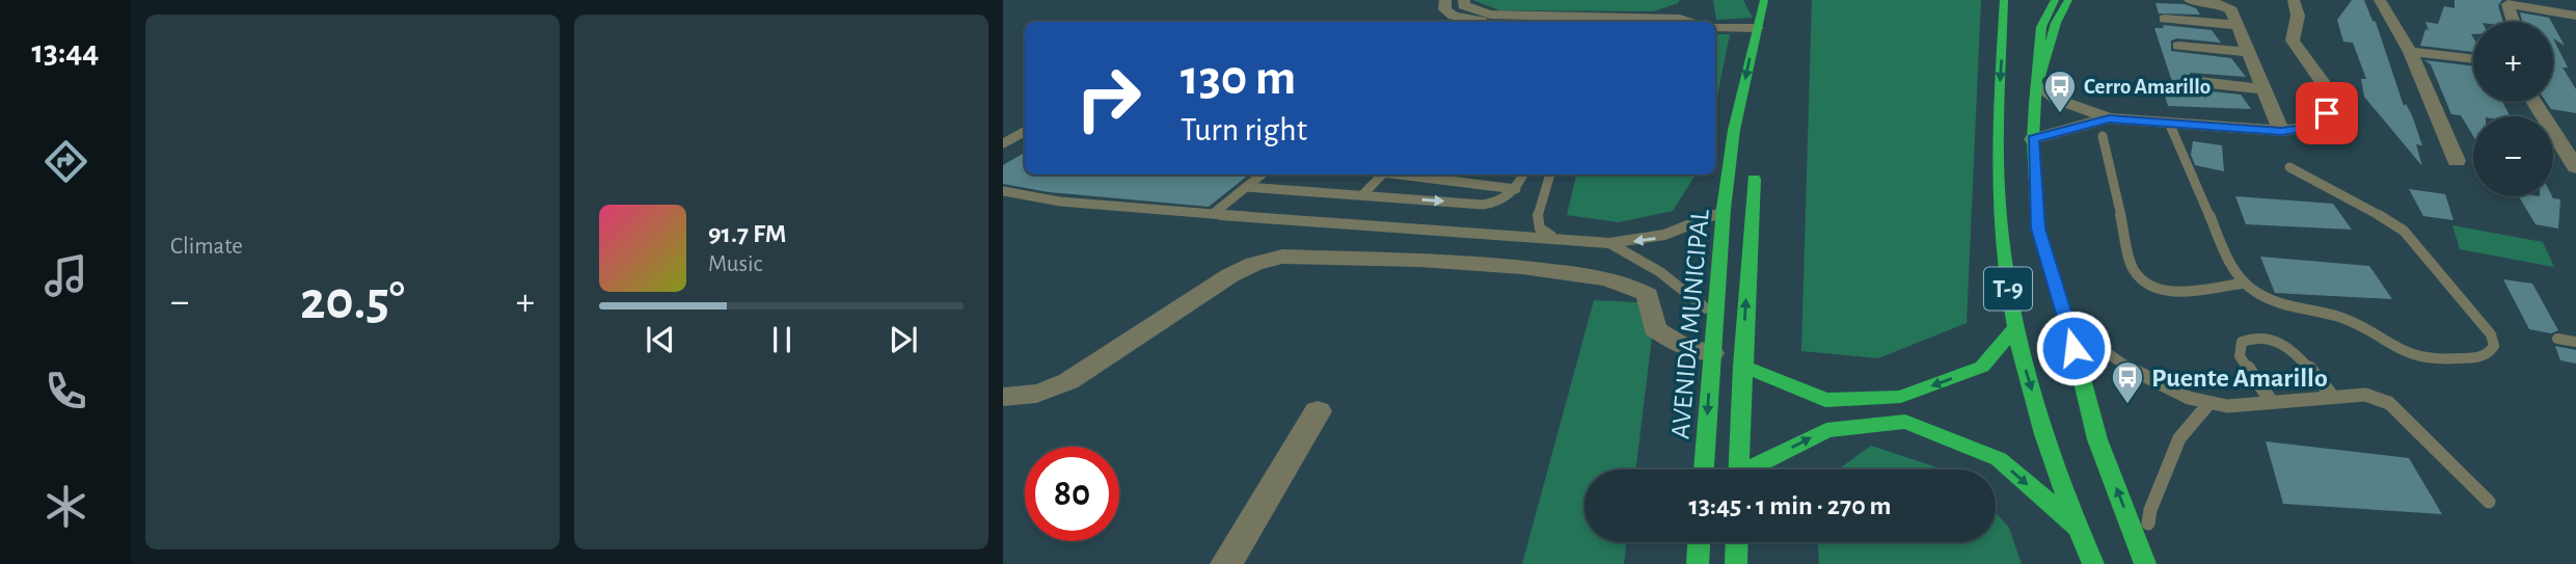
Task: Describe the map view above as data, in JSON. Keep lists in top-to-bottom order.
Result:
{
  "streets": {
    "main road": ["T-9", "AVENIDA MUNICIPAL"]
  },
  "places": {
    "bus stop": ["Cerro Amarillo", "Puente Amarillo"]
  },
  "page": {
    "tabs": "13:44",
    "tile": "Climate",
    "map_buttons": ["+", "−"],
    "turn": ["130 m", "Turn right"],
    "song": ["91.7 FM", "Music"],
    "heat": ["−", "20.5°", "+"],
    "limit": "80",
    "trip": "13:45 · 1 min · 270 m"
  }
}
